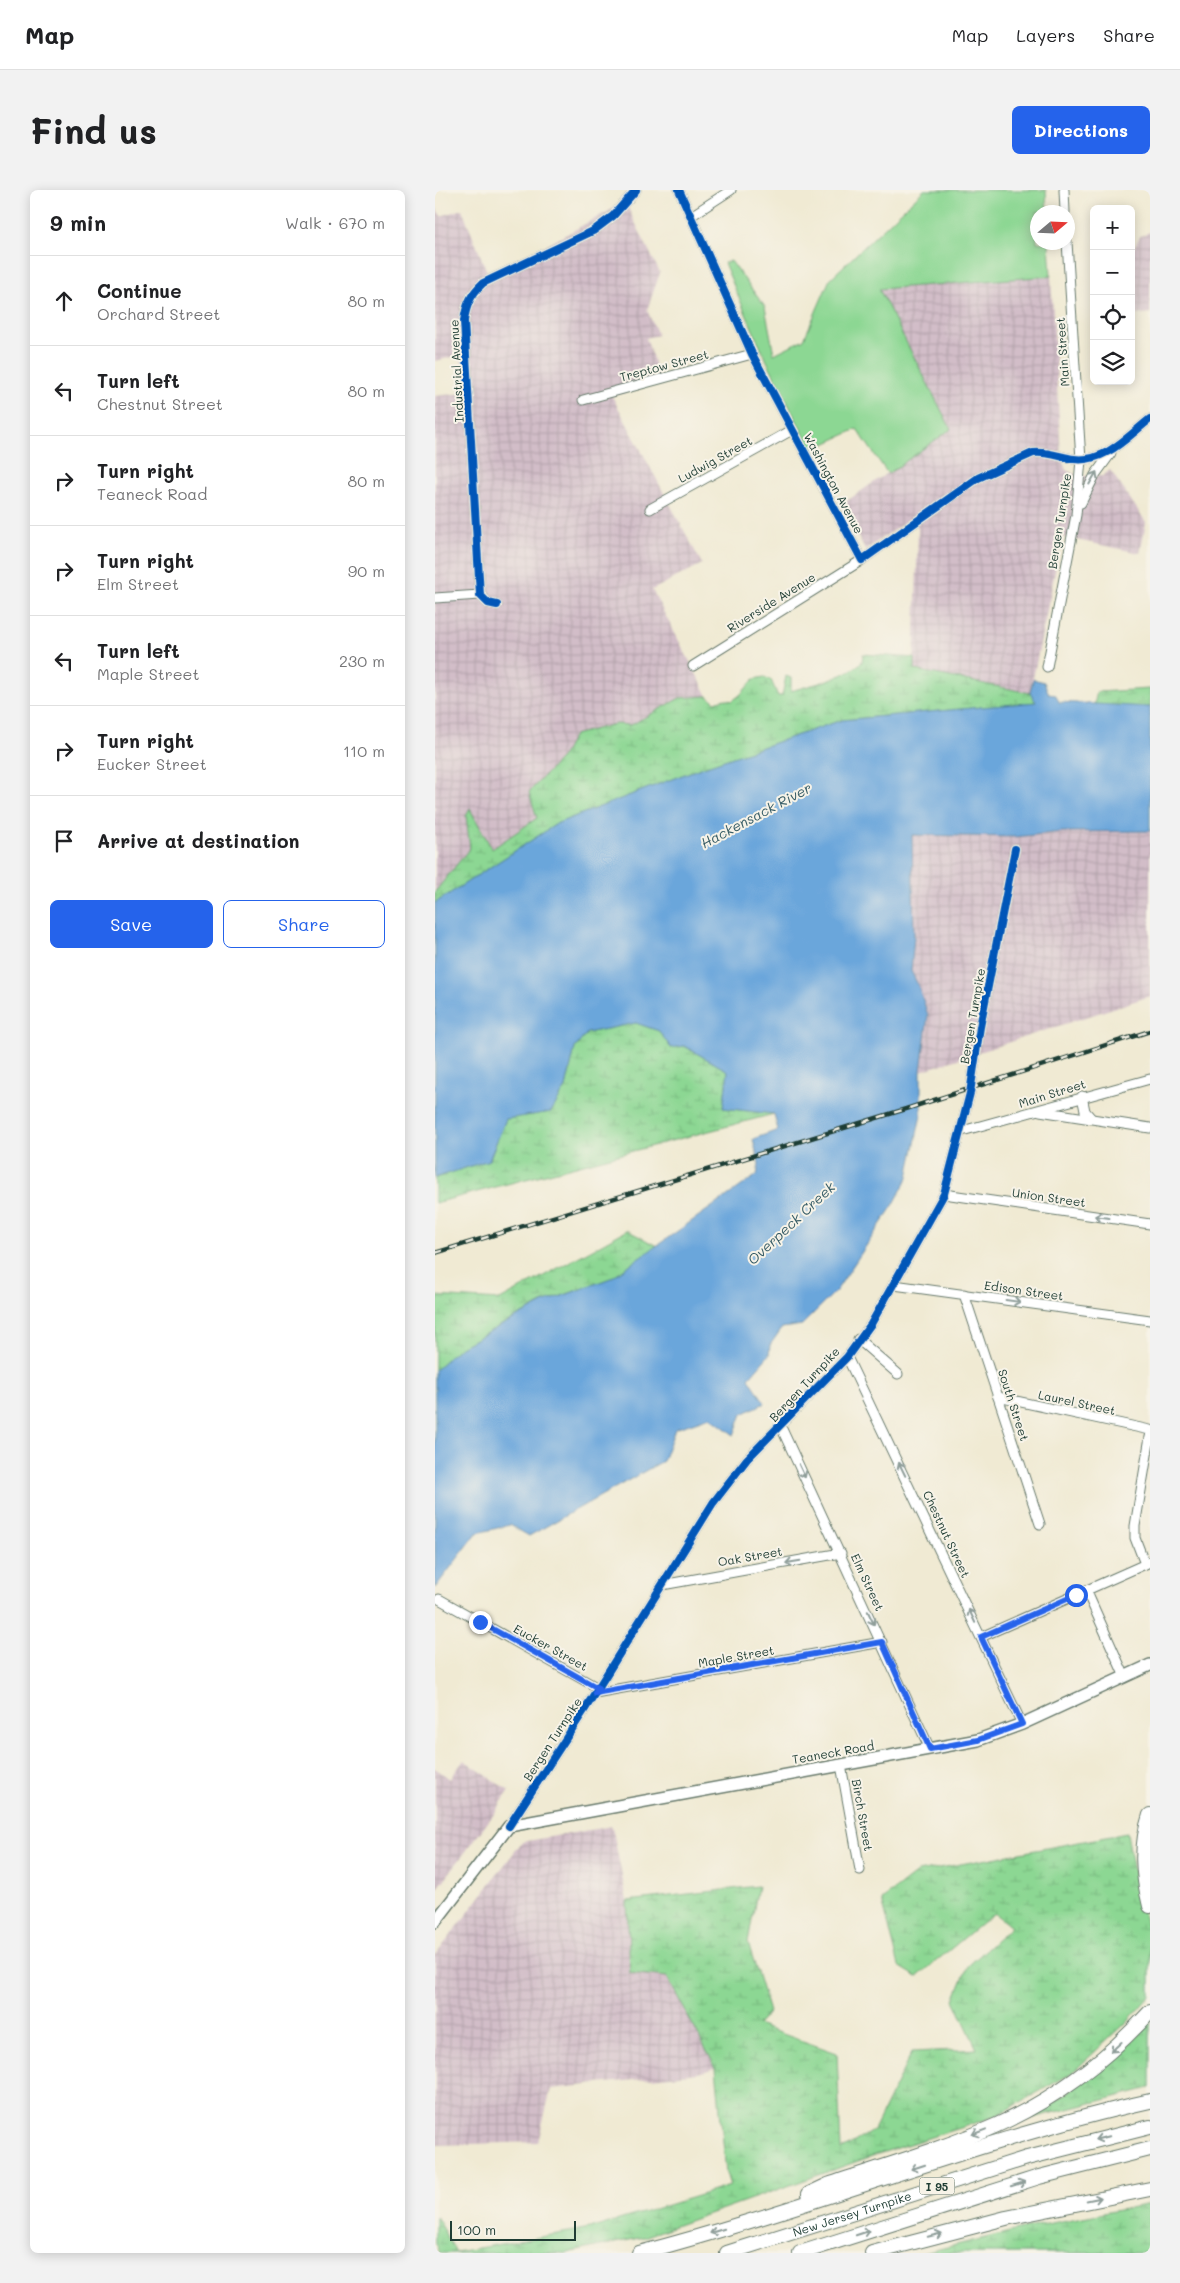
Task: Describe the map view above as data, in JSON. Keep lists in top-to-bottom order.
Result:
{
  "streets": {
    "highway": ["I 95", "New Jersey Turnpike"],
    "main road": ["Bergen Turnpike", "Teaneck Road"],
    "street": [
      "Main Street",
      "Treptow Street",
      "Industrial Avenue",
      "Ludwig Street",
      "Washington Avenue",
      "Riverside Avenue",
      "Union Street",
      "Edison Street",
      "Laurel Street",
      "South Street",
      "Chestnut Street",
      "Oak Street",
      "Elm Street",
      "Eucker Street",
      "Maple Street",
      "Birch Street"
    ]
  },
  "crossings": [
    ["Main Street", "Bergen Turnpike"],
    ["Treptow Street", "Washington Avenue"],
    ["Ludwig Street", "Washington Avenue"],
    ["Washington Avenue", "Riverside Avenue"],
    ["Bergen Turnpike", "Union Street"],
    ["Bergen Turnpike", "Edison Street"],
    ["Bergen Turnpike", "Chestnut Street"],
    ["Bergen Turnpike", "Oak Street"],
    ["Bergen Turnpike", "Elm Street"],
    ["Bergen Turnpike", "Eucker Street"],
    ["Bergen Turnpike", "Maple Street"],
    ["Bergen Turnpike", "Teaneck Road"],
    ["Edison Street", "South Street"],
    ["Laurel Street", "South Street"],
    ["Chestnut Street", "Teaneck Road"],
    ["Oak Street", "Elm Street"],
    ["Elm Street", "Maple Street"],
    ["Elm Street", "Teaneck Road"],
    ["Eucker Street", "Maple Street"],
    ["Teaneck Road", "Birch Street"]
  ],
  "one_way": [
    "Union Street",
    "Edison Street",
    "Chestnut Street",
    "Oak Street",
    "Elm Street"
  ],
  "water": ["Hackensack River", "Overpeck Creek"],
  "scale_bar": "100 m",
  "north": "right",
  "page": {
    "header": "Map",
    "nav": ["Map", "Layers", "Share"],
    "buttons": [
      "Directions",
      ["Save", "Share"]
    ],
    "title": "Find us",
    "heading": ["9 min", "Walk · 670 m"],
    "map_buttons": ["+", "−"],
    "list": [
      ["Continue", "Orchard Street", "80 m"],
      ["Turn left", "Chestnut Street", "80 m"],
      ["Turn right", "Teaneck Road", "80 m"],
      ["Turn right", "Elm Street", "90 m"],
      ["Turn left", "Maple Street", "230 m"],
      ["Turn right", "Eucker Street", "110 m"],
      "Arrive at destination"
    ],
    "scale": "100 m"
  }
}
